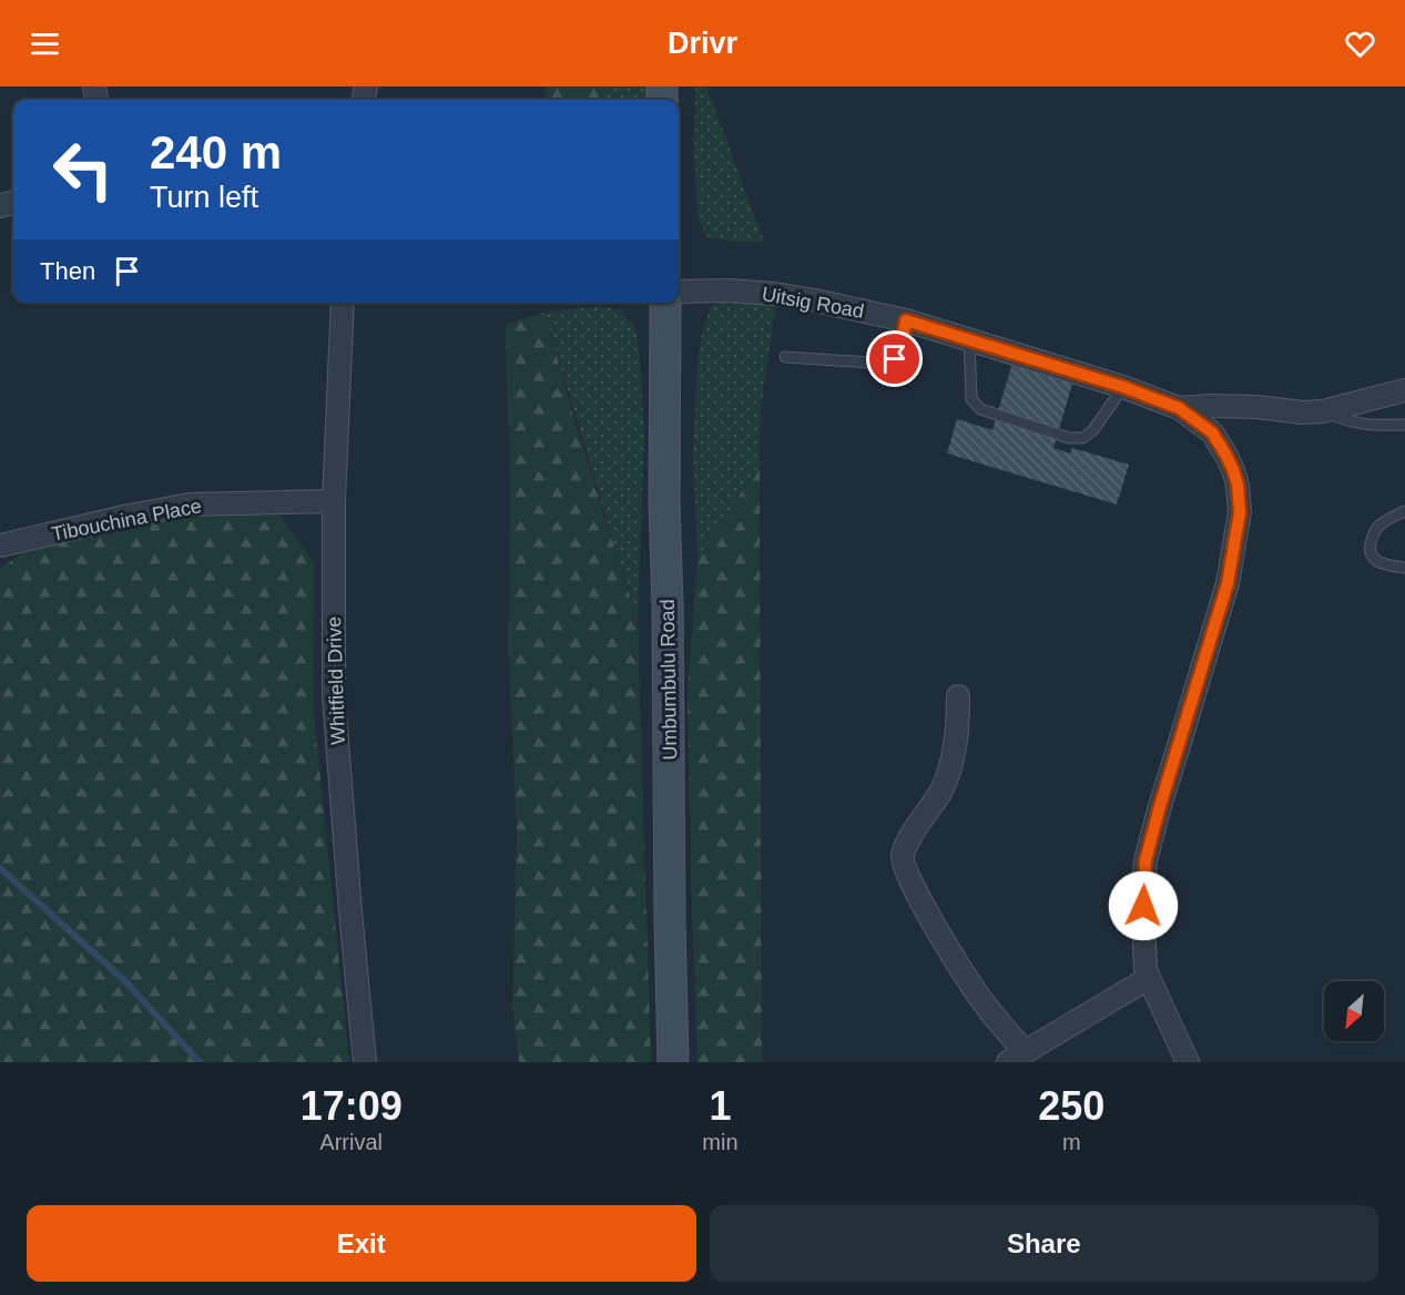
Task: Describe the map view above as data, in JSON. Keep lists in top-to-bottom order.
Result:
{
  "streets": {
    "main road": ["Umbumbulu Road"],
    "street": ["Uitsig Road", "Tibouchina Place", "Whitfield Drive"]
  },
  "crossings": [
    ["Tibouchina Place", "Whitfield Drive"]
  ],
  "north": "bottom left",
  "page": {
    "header": "Drivr",
    "turn": ["240 m", "Turn left"],
    "then": "Then",
    "eta": [
      "17:09",
      "Arrival",
      "1",
      "min",
      "250",
      "m"
    ],
    "buttons": ["Exit", "Share"]
  }
}
